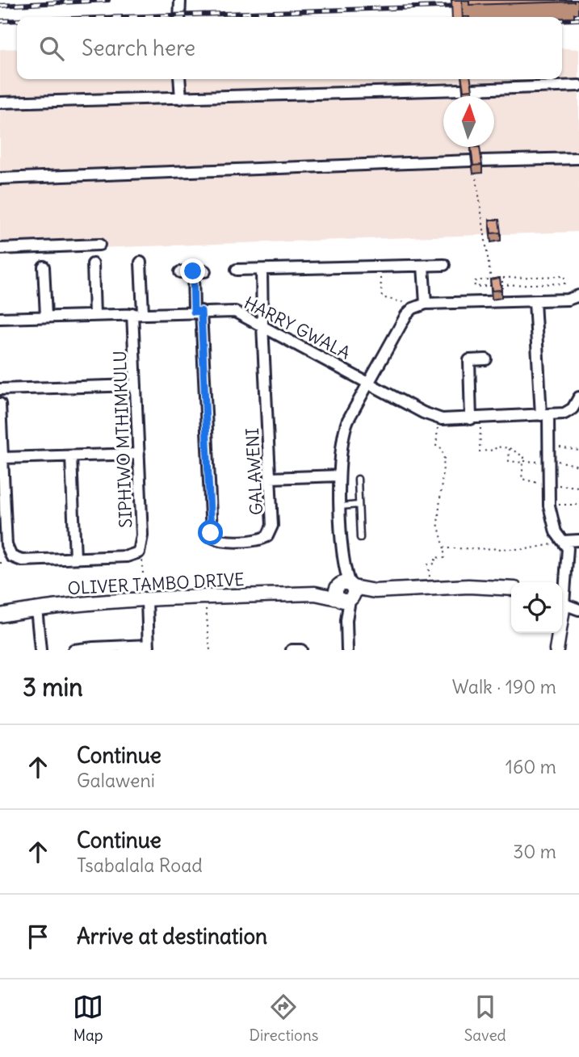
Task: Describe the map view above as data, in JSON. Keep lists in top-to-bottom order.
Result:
{
  "streets": {
    "street": [
      "HARRY GWALA",
      "SIPHIWO MTHIMKULU",
      "GALAWENI",
      "OLIVER TAMBO DRIVE"
    ]
  },
  "crossings": [
    ["HARRY GWALA", "SIPHIWO MTHIMKULU"],
    ["HARRY GWALA", "GALAWENI"]
  ],
  "north": "top",
  "page": {
    "search": "Search here",
    "heading": ["3 min", "Walk · 190 m"],
    "list": [
      ["Continue", "Galaweni", "160 m"],
      ["Continue", "Tsabalala Road", "30 m"],
      "Arrive at destination"
    ],
    "nav": ["Map", "Directions", "Saved"]
  }
}
